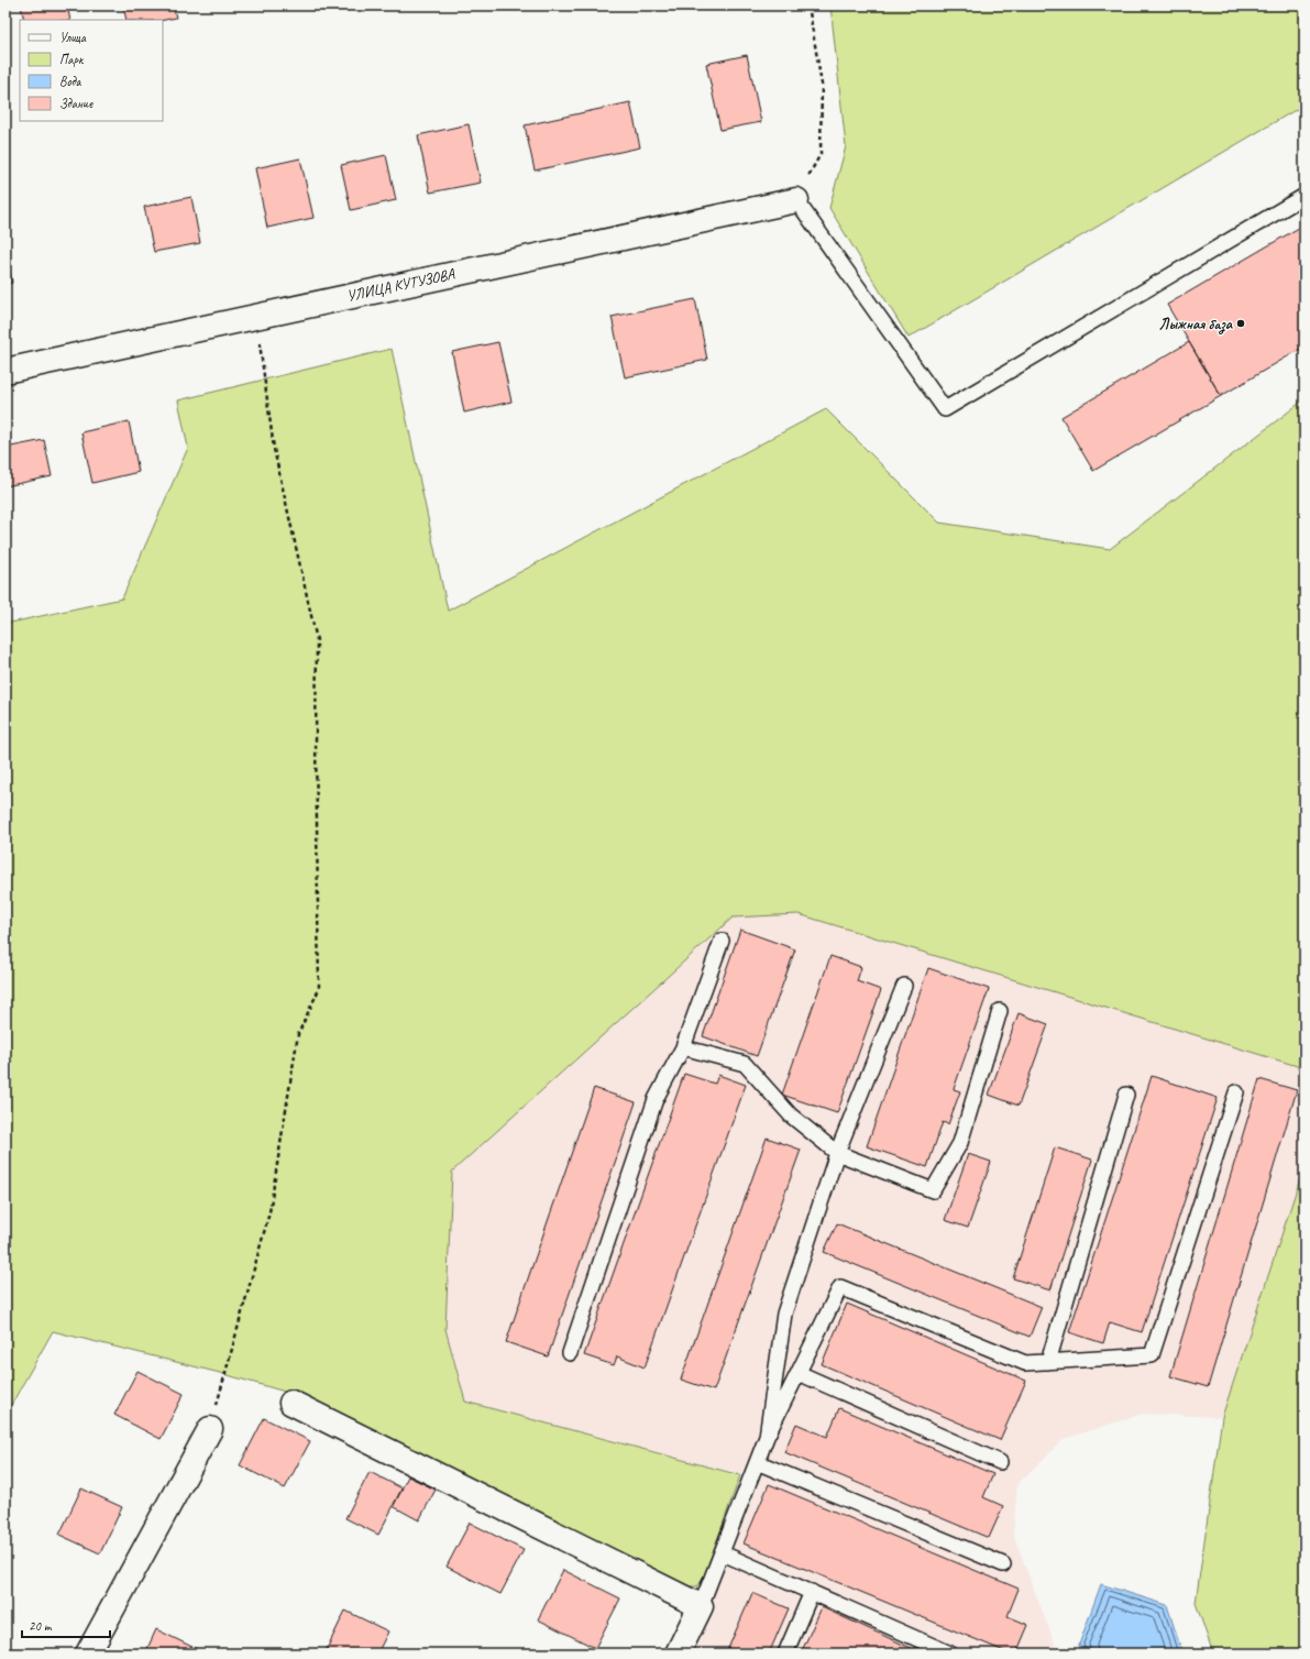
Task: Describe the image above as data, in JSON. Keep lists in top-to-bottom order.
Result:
{
  "streets": {
    "street": ["УЛИЦА КУТУЗОВА"]
  },
  "places": ["Лыжная база"],
  "legend": [
    "Улица",
    "Парк",
    "Вода",
    "Здание"
  ],
  "scale_bar": "20 m"
}
